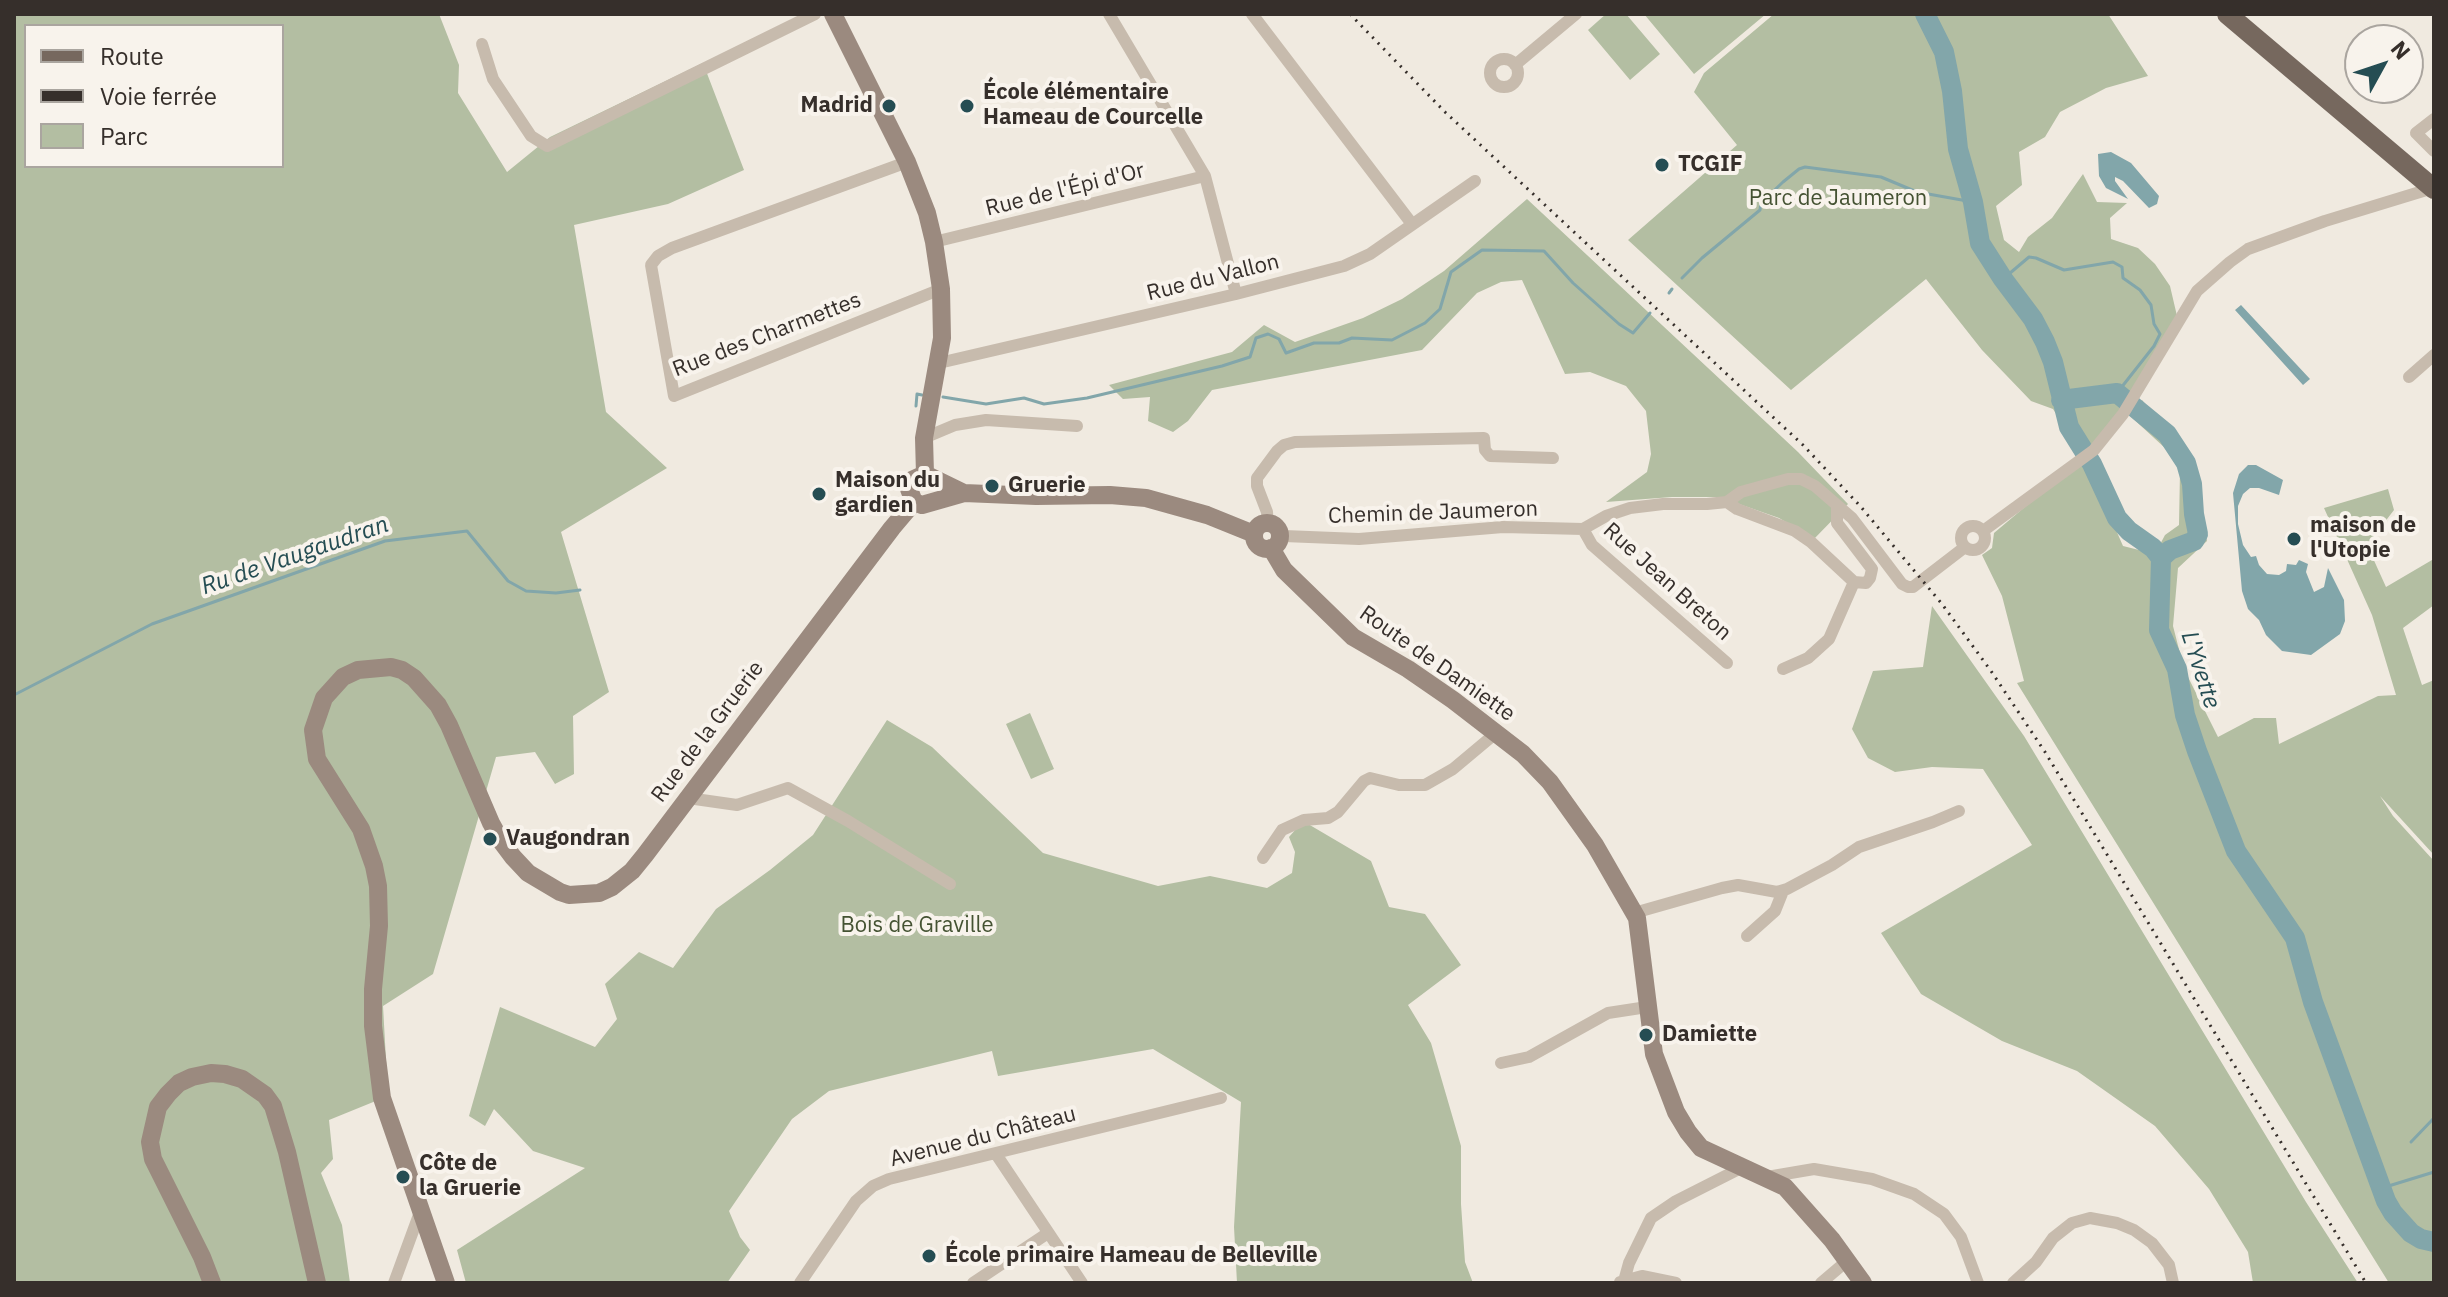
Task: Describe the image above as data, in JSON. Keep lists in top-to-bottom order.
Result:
{
  "streets": {
    "street": [
      "Rue de l'Épi d'Or",
      "Rue du Vallon",
      "Rue des Charmettes",
      "Chemin de Jaumeron",
      "Rue Jean Breton",
      "Route de Damiette",
      "Rue de la Gruerie",
      "Avenue du Château"
    ]
  },
  "crossings": [
    ["Chemin de Jaumeron", "Rue Jean Breton"],
    ["Chemin de Jaumeron", "Route de Damiette"]
  ],
  "water": ["Ru de Vaugaudran", "L'Yvette"],
  "parks": ["Parc de Jaumeron", "Bois de Graville"],
  "places": [
    "Madrid",
    "École élémentaire Hameau de Courcelle",
    "TCGIF",
    "Gruerie",
    "Maison du gardien",
    "maison de l'Utopie",
    "Vaugondran",
    "Damiette",
    "Côte de la Gruerie",
    "École primaire Hameau de Belleville"
  ],
  "legend": ["Route", "Voie ferrée", "Parc"],
  "north": "top right"
}
